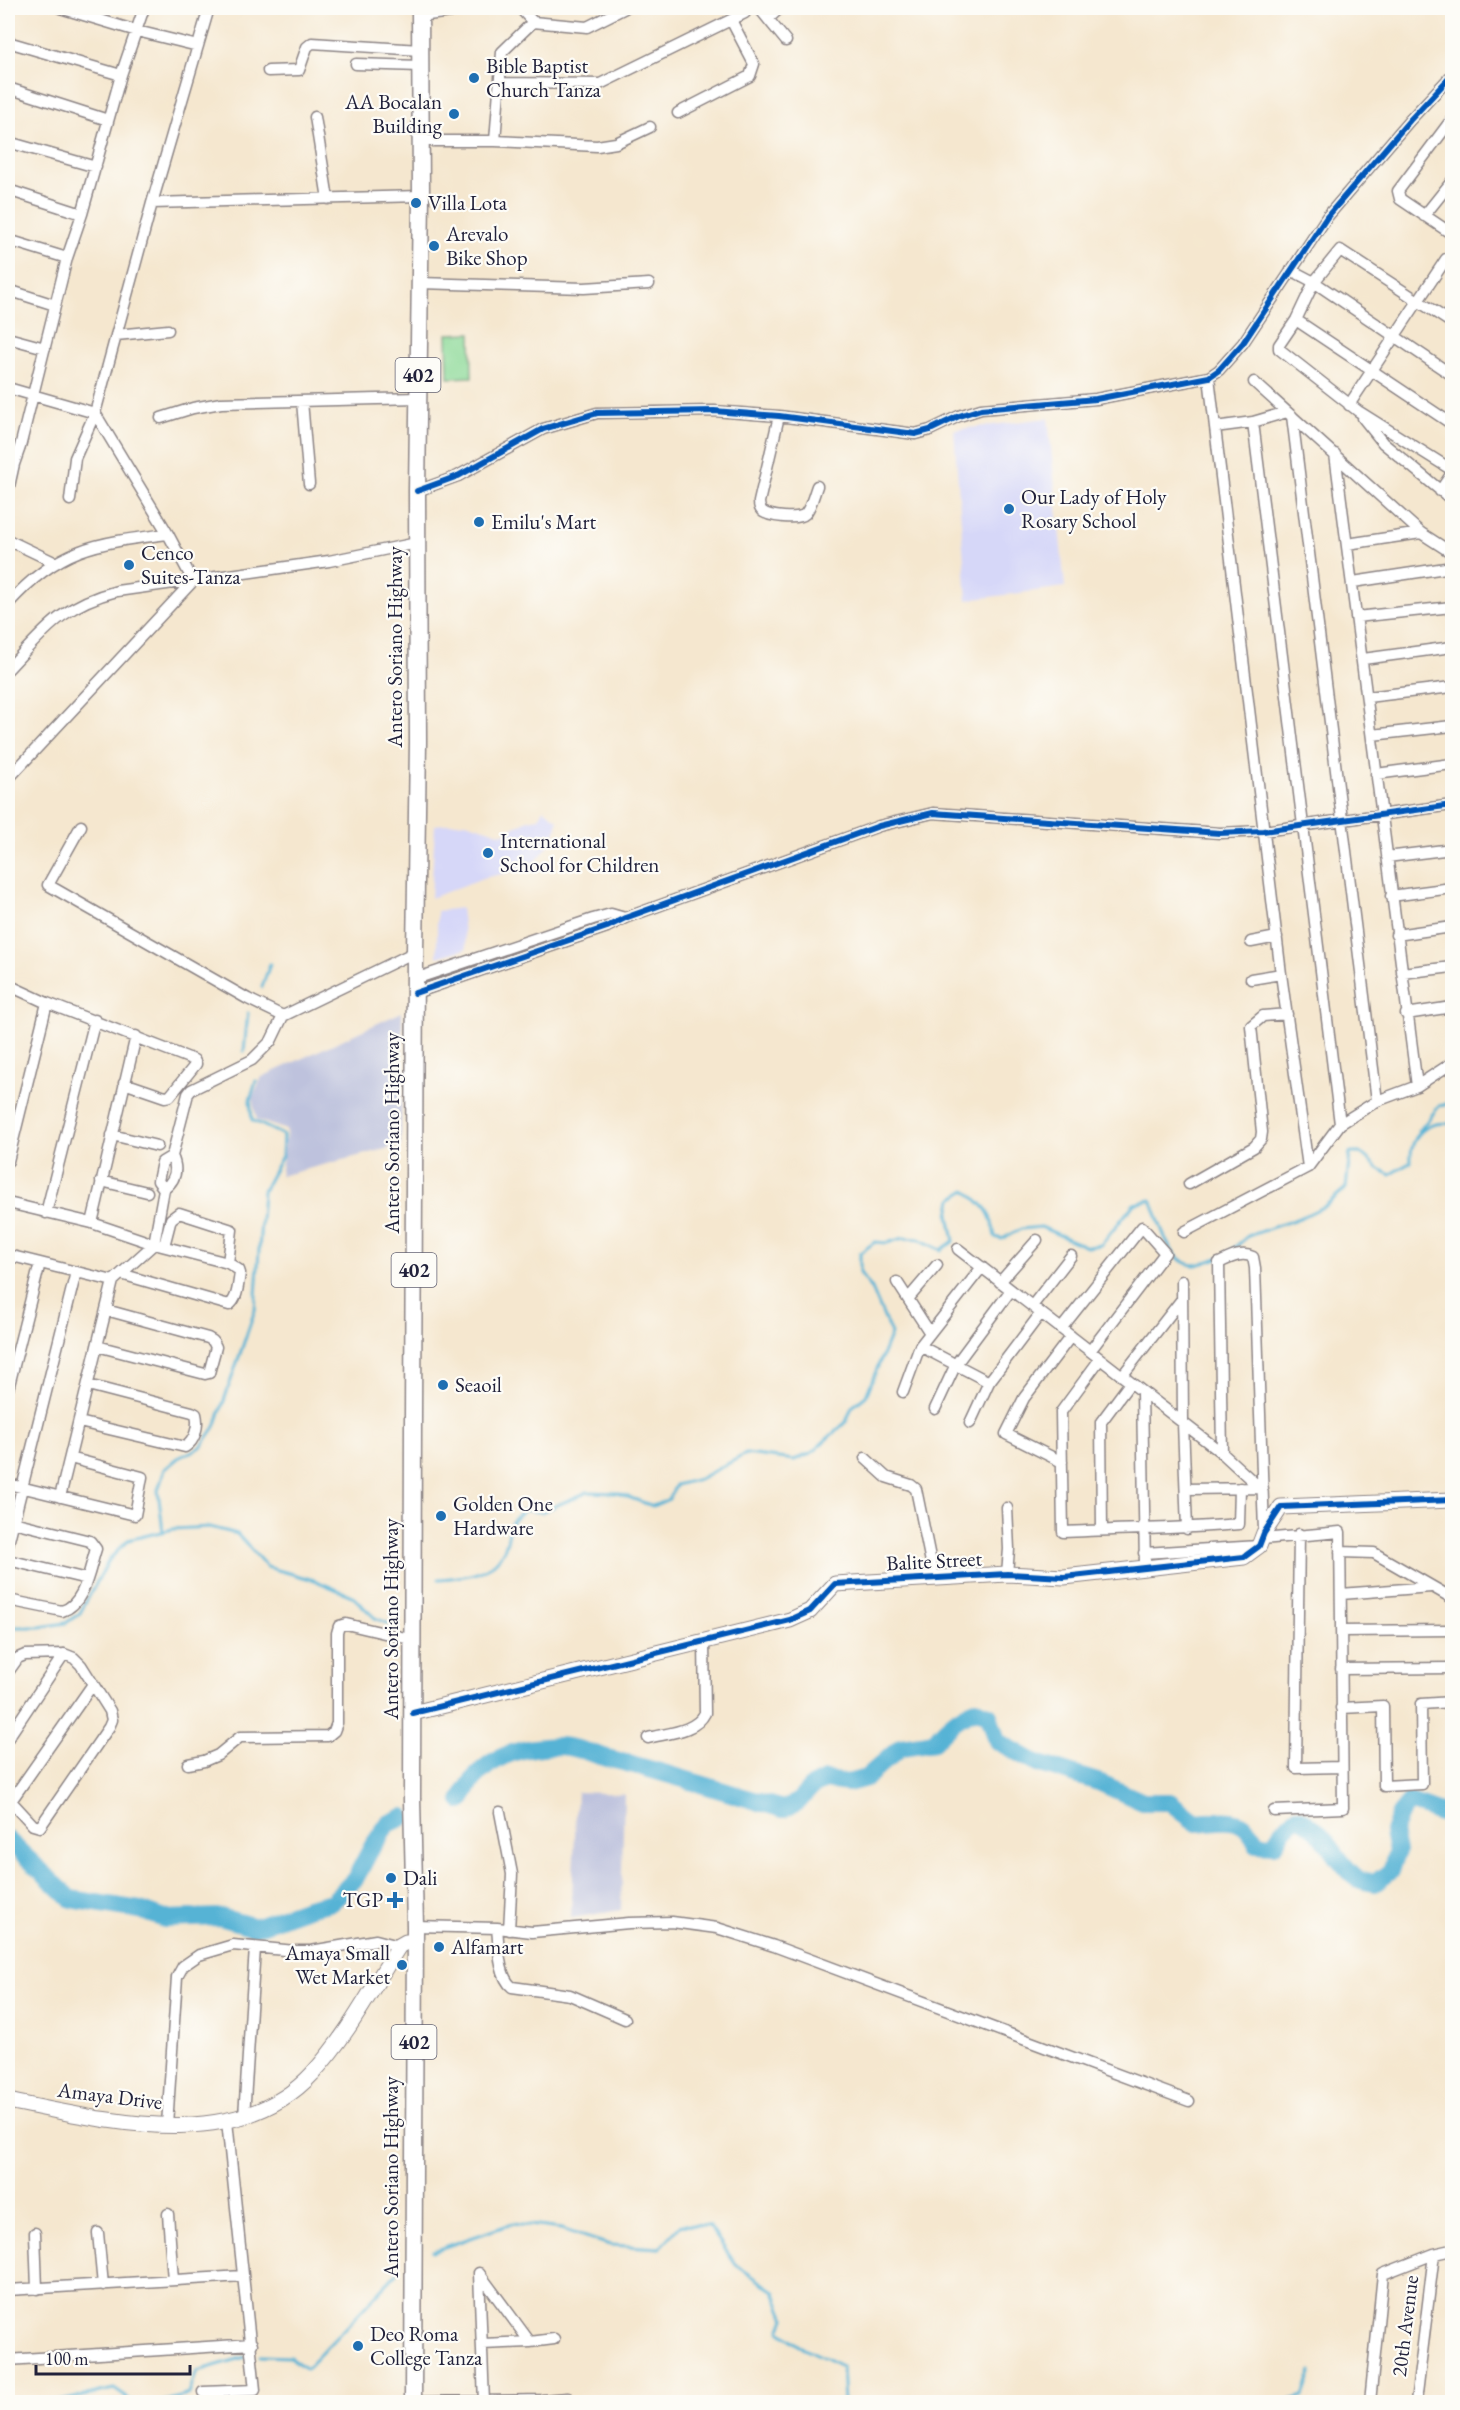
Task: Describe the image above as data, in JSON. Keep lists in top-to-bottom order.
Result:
{
  "streets": {
    "main road": ["402", "Antero Soriano Highway"],
    "street": ["Balite Street", "Amaya Drive", "20th Avenue"]
  },
  "crossings": [
    ["Antero Soriano Highway", "Balite Street"],
    ["Antero Soriano Highway", "Amaya Drive"]
  ],
  "places": {
    "other": [
      "Bible Baptist Church Tanza",
      "AA Bocalan Building",
      "Villa Lota",
      "Arevalo Bike Shop",
      "Our Lady of Holy Rosary School",
      "Emilu's Mart",
      "Cenco Suites-Tanza",
      "International School for Children",
      "Seaoil",
      "Golden One Hardware",
      "Dali",
      "Alfamart",
      "Amaya Small Wet Market",
      "Deo Roma College Tanza"
    ],
    "health": ["TGP"]
  },
  "scale_bar": "100 m"
}
